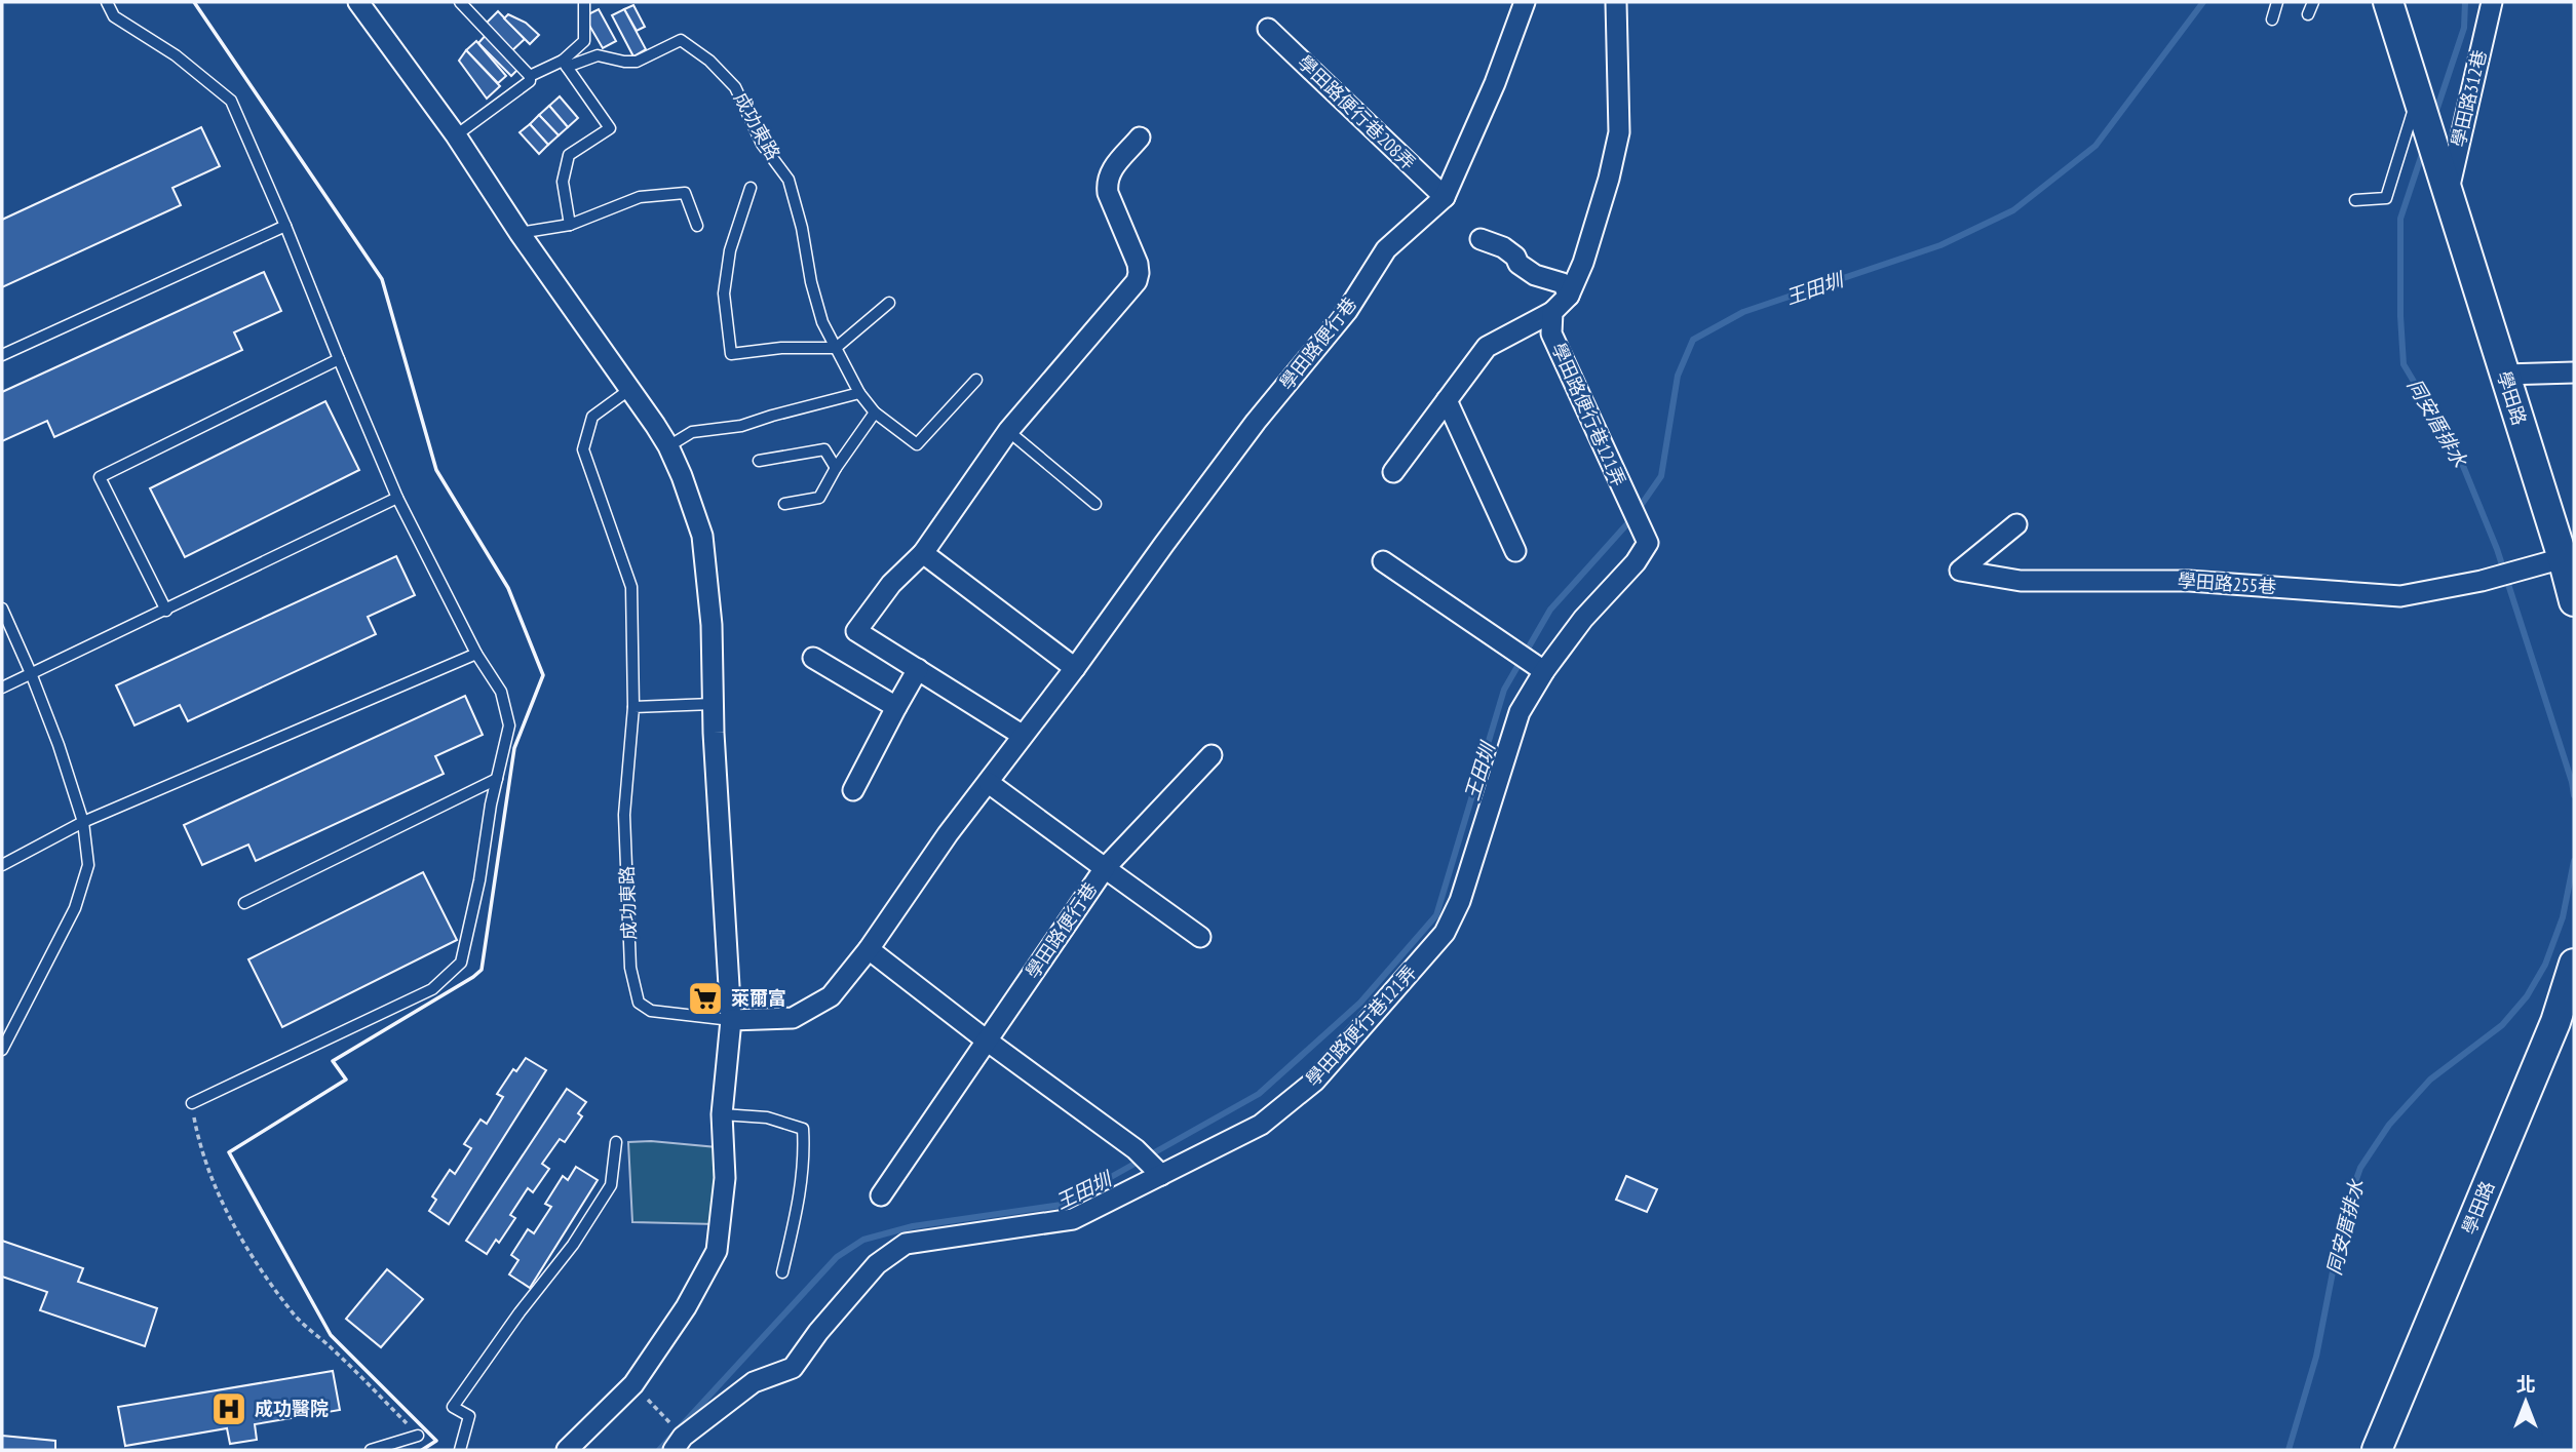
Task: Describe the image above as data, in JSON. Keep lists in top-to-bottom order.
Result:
{
  "streets": {
    "main road": ["學田路"],
    "street": [
      "學田路312巷",
      "學田路便行巷208弄",
      "學田路便行巷",
      "學田路便行巷121弄",
      "學田路255巷"
    ],
    "lane": ["成功東路"]
  },
  "crossings": [
    ["學田路312巷", "學田路"],
    ["學田路便行巷208弄", "學田路便行巷"],
    ["成功東路", "學田路便行巷"],
    ["學田路", "學田路255巷"]
  ],
  "water": ["王田圳", "同安厝排水"],
  "places": {
    "supermarket": ["萊爾富"],
    "hospital": ["成功醫院"]
  },
  "north": "top"
}
